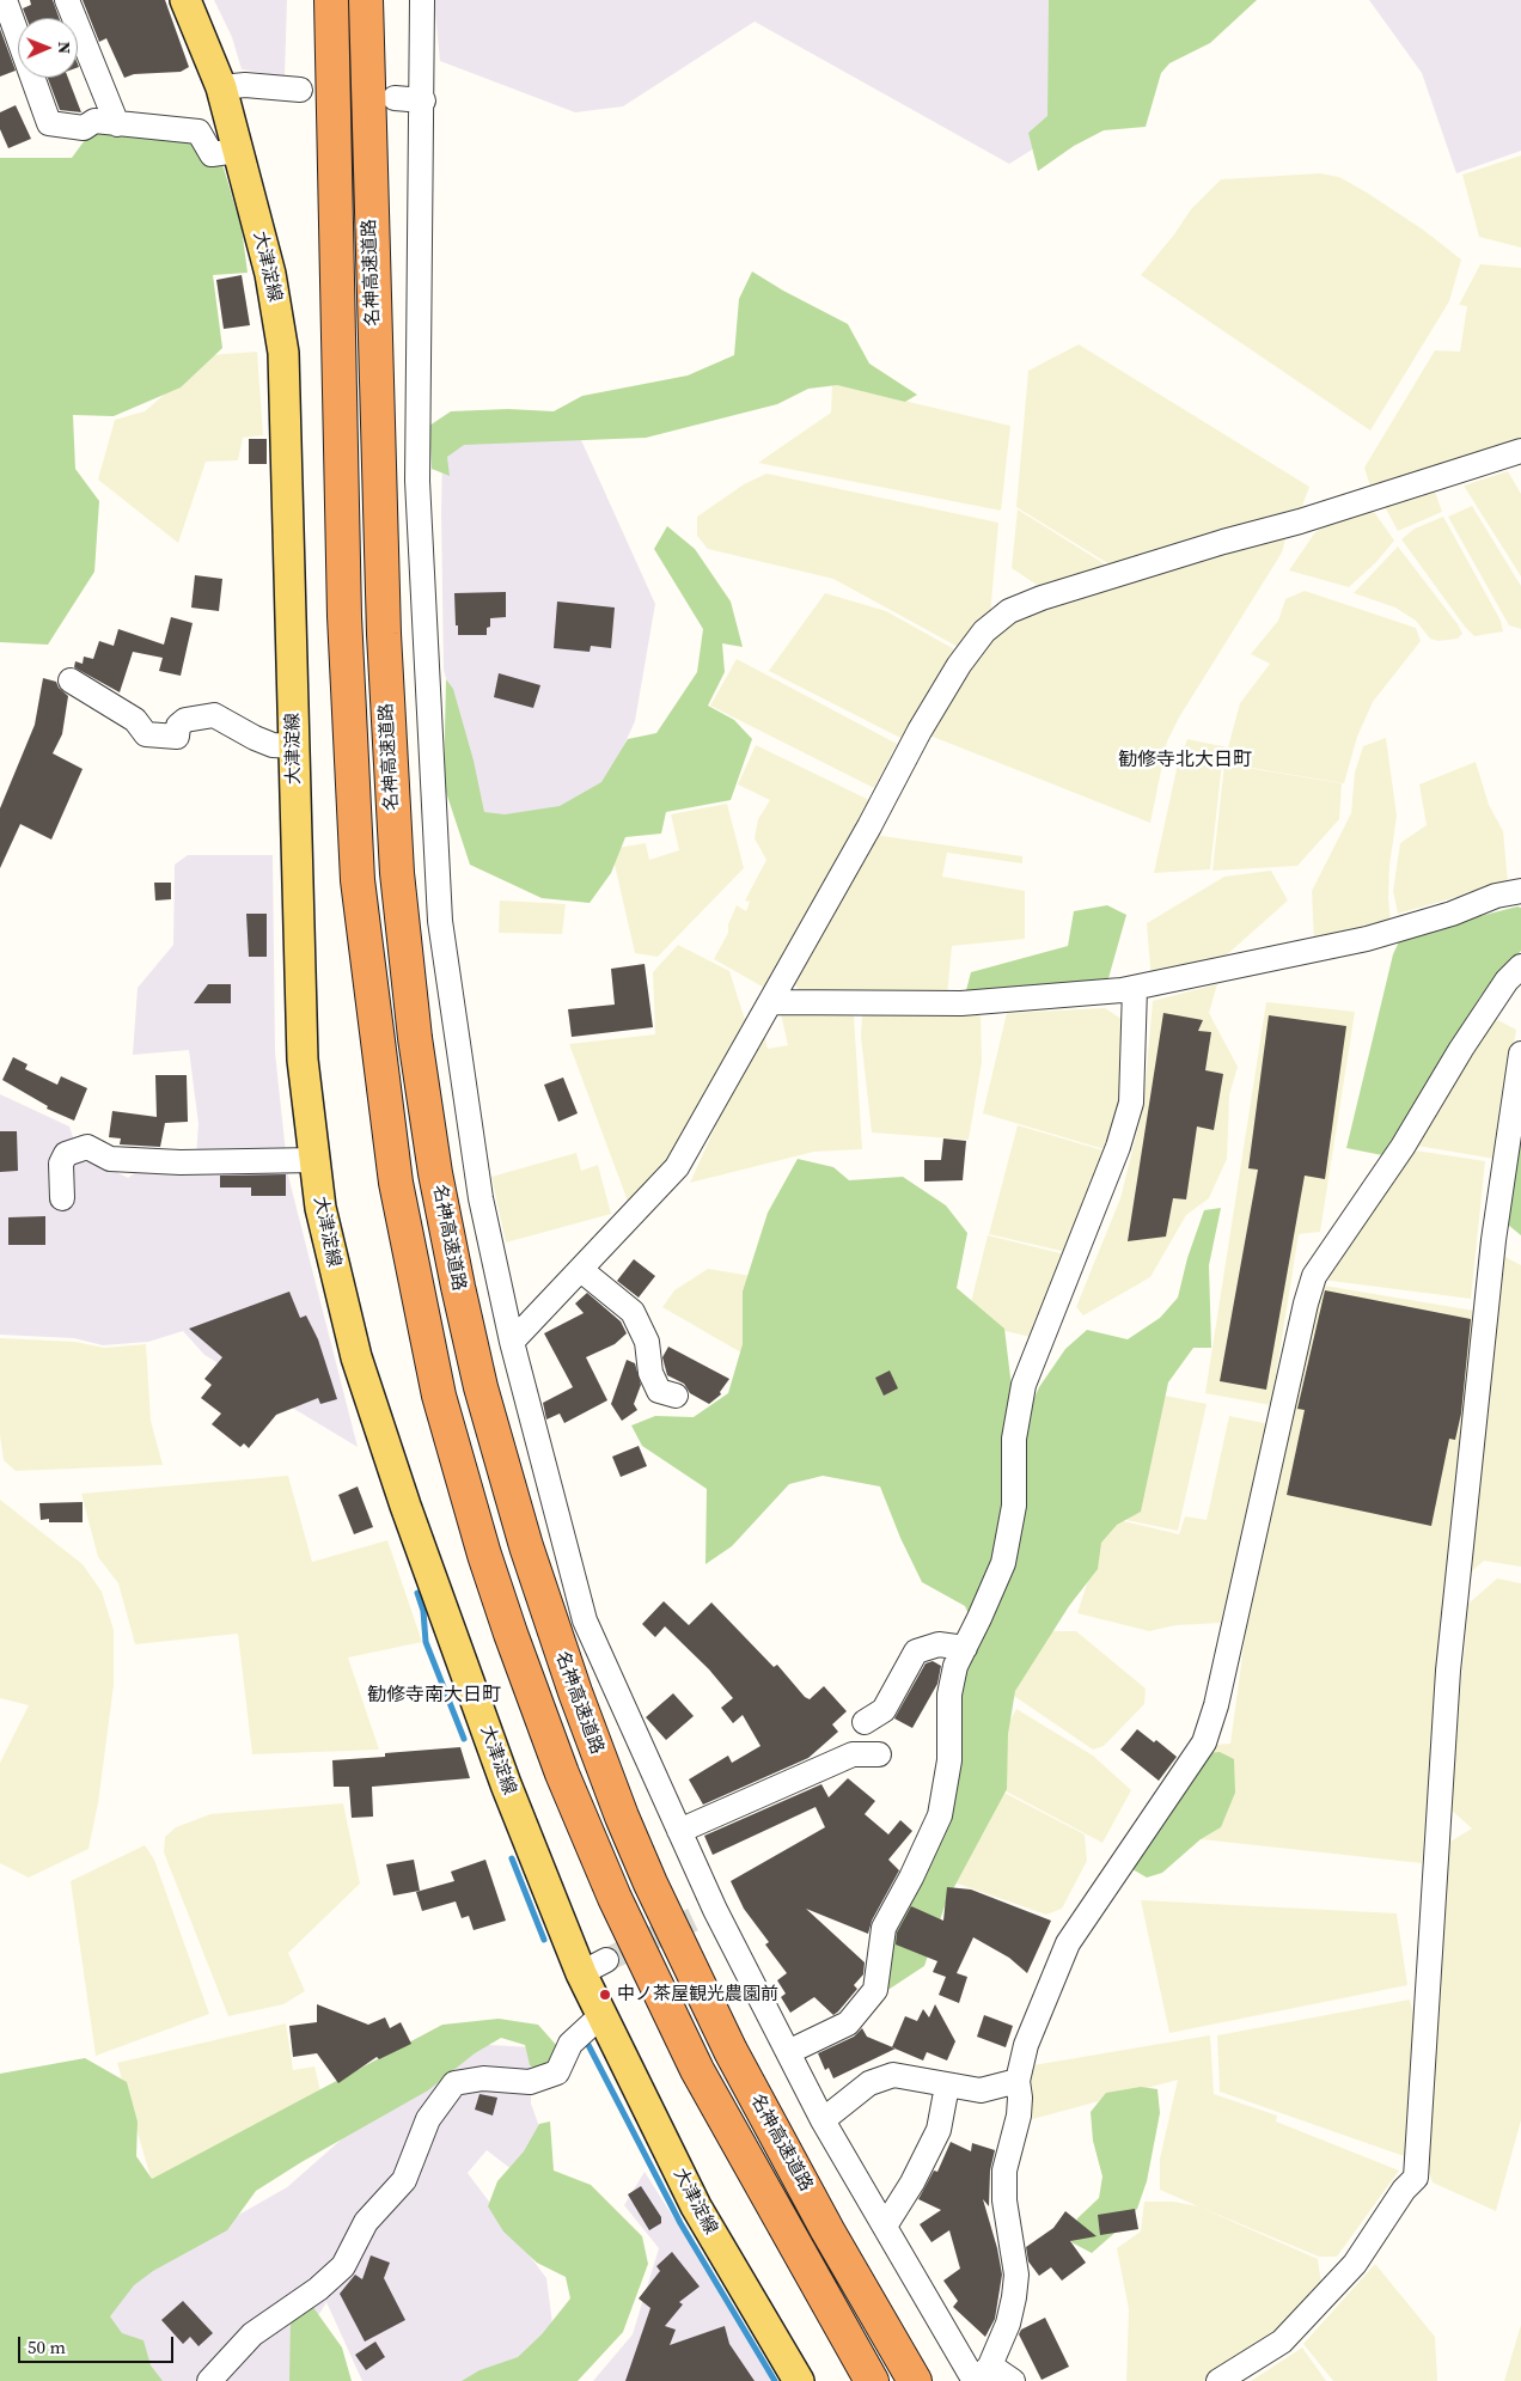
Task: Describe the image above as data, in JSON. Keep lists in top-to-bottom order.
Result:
{
  "streets": {
    "highway": ["名神高速道路"],
    "main road": ["大津淀線"]
  },
  "districts": ["勧修寺北大日町", "勧修寺南大日町"],
  "places": ["中ノ茶屋観光農園前"],
  "scale_bar": "50 m",
  "north": "right"
}
